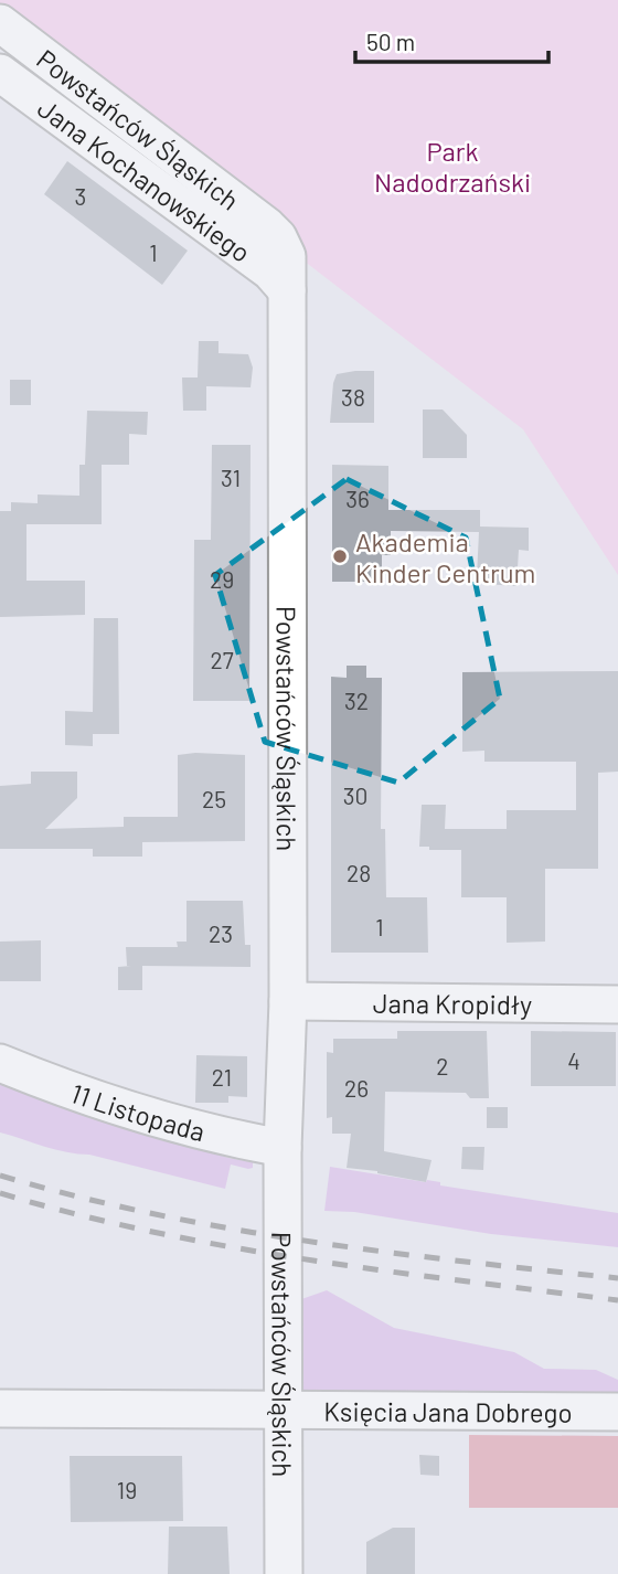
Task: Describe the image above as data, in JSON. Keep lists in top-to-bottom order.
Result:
{
  "streets": {
    "street": [
      "Powstańców Śląskich",
      "Jana Kochanowskiego",
      "Jana Kropidły",
      "11 Listopada",
      "Księcia Jana Dobrego"
    ]
  },
  "crossings": [
    ["Powstańców Śląskich", "Jana Kochanowskiego"],
    ["Powstańców Śląskich", "Jana Kropidły"],
    ["Powstańców Śląskich", "11 Listopada"],
    ["Powstańców Śląskich", "Księcia Jana Dobrego"]
  ],
  "parks": ["Park Nadodrzański"],
  "places": ["Akademia Kinder Centrum"],
  "house_numbers": [
    "3",
    "1",
    "38",
    "31",
    "36",
    "29",
    "27",
    "32",
    "30",
    "25",
    "28",
    "1",
    "23",
    "4",
    "2",
    "21",
    "26",
    "19"
  ],
  "scale_bar": "50 m"
}
